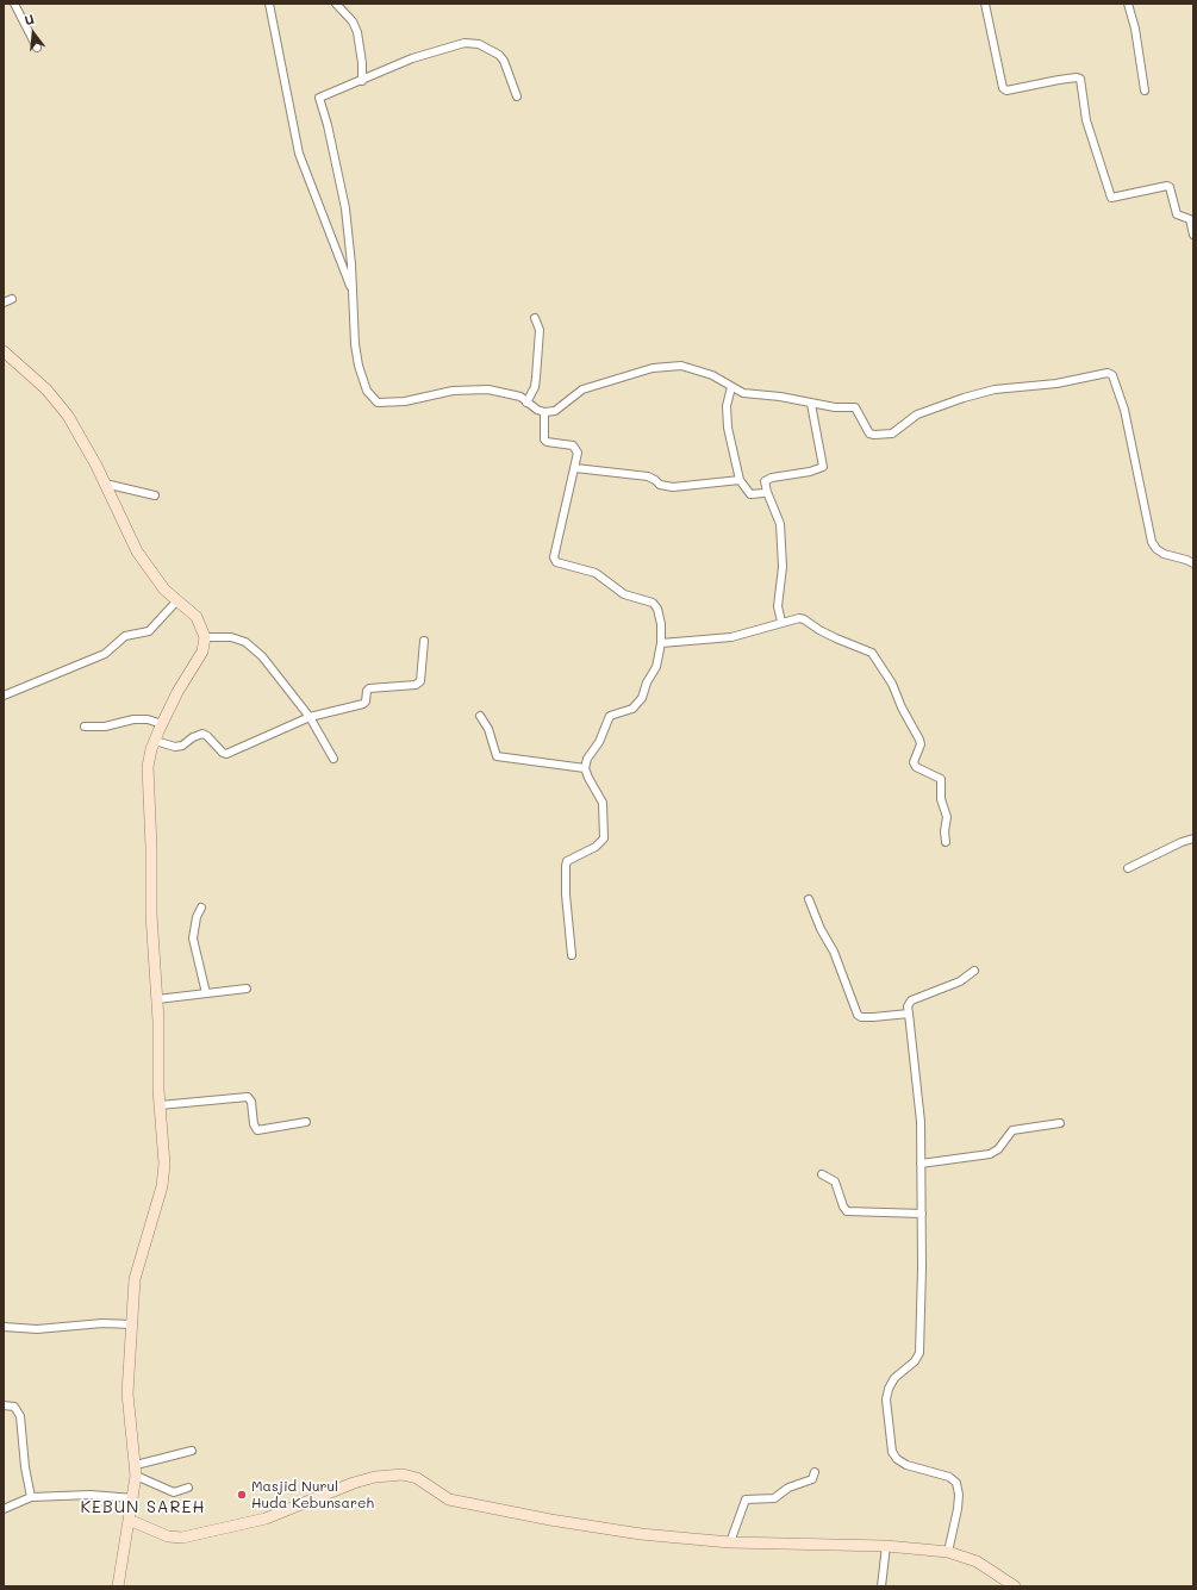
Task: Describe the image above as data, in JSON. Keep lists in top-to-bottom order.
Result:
{
  "districts": ["KEBUN SAREH"],
  "places": ["Masjid Nurul Huda Kebunsareh"],
  "north": "top"
}
